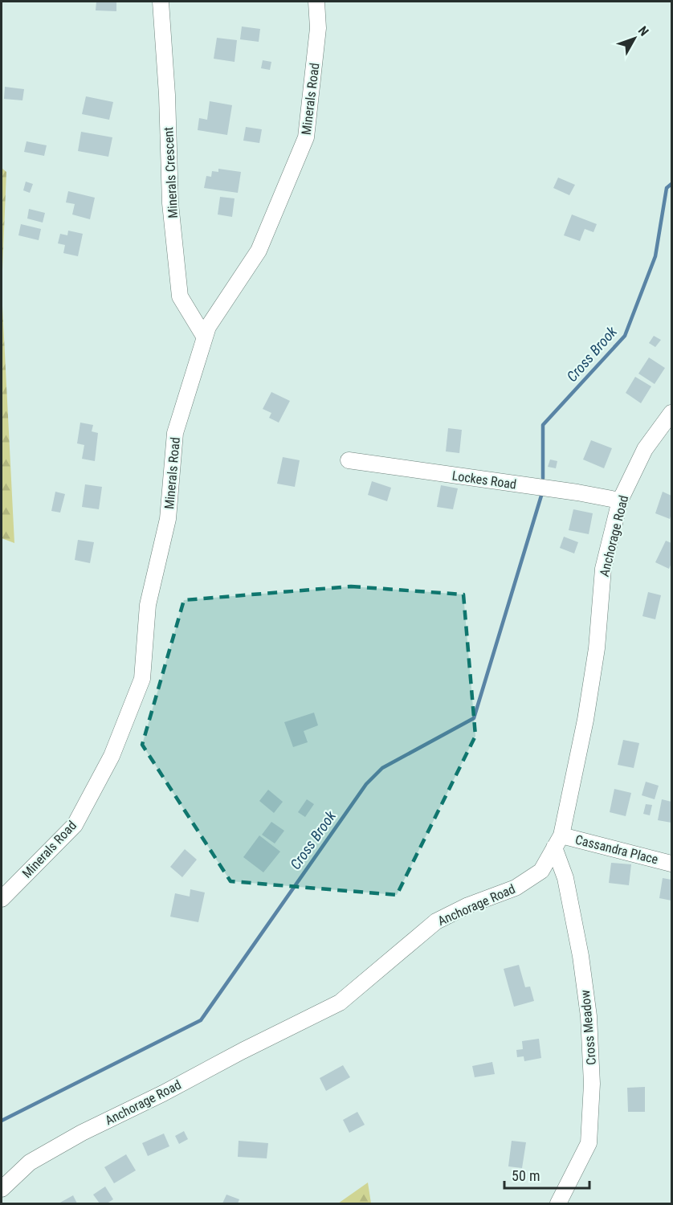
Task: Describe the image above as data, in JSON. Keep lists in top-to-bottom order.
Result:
{
  "streets": {
    "street": [
      "Minerals Road",
      "Minerals Crescent",
      "Lockes Road",
      "Anchorage Road",
      "Cassandra Place",
      "Cross Meadow"
    ]
  },
  "crossings": [
    ["Minerals Road", "Minerals Crescent"],
    ["Lockes Road", "Anchorage Road"],
    ["Anchorage Road", "Cassandra Place"],
    ["Anchorage Road", "Cross Meadow"],
    ["Cassandra Place", "Cross Meadow"]
  ],
  "water": ["Cross Brook"],
  "scale_bar": "50 m",
  "north": "top right"
}
